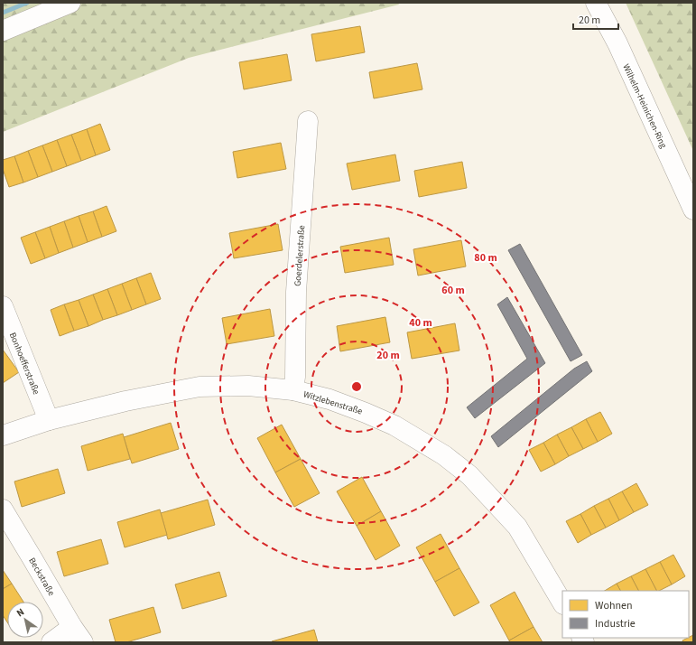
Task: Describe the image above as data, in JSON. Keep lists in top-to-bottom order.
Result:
{
  "streets": {
    "street": [
      "Wilhelm-Heinichen-Ring",
      "Goerdelerstraße",
      "Bonhoefferstraße",
      "Witzlebenstraße",
      "Beckstraße"
    ]
  },
  "crossings": [
    ["Goerdelerstraße", "Witzlebenstraße"],
    ["Bonhoefferstraße", "Witzlebenstraße"]
  ],
  "legend": ["Wohnen", "Industrie"],
  "scale_bar": "20 m",
  "north": "top left",
  "rings": [
    "80 m",
    "60 m",
    "40 m",
    "20 m"
  ]
}
